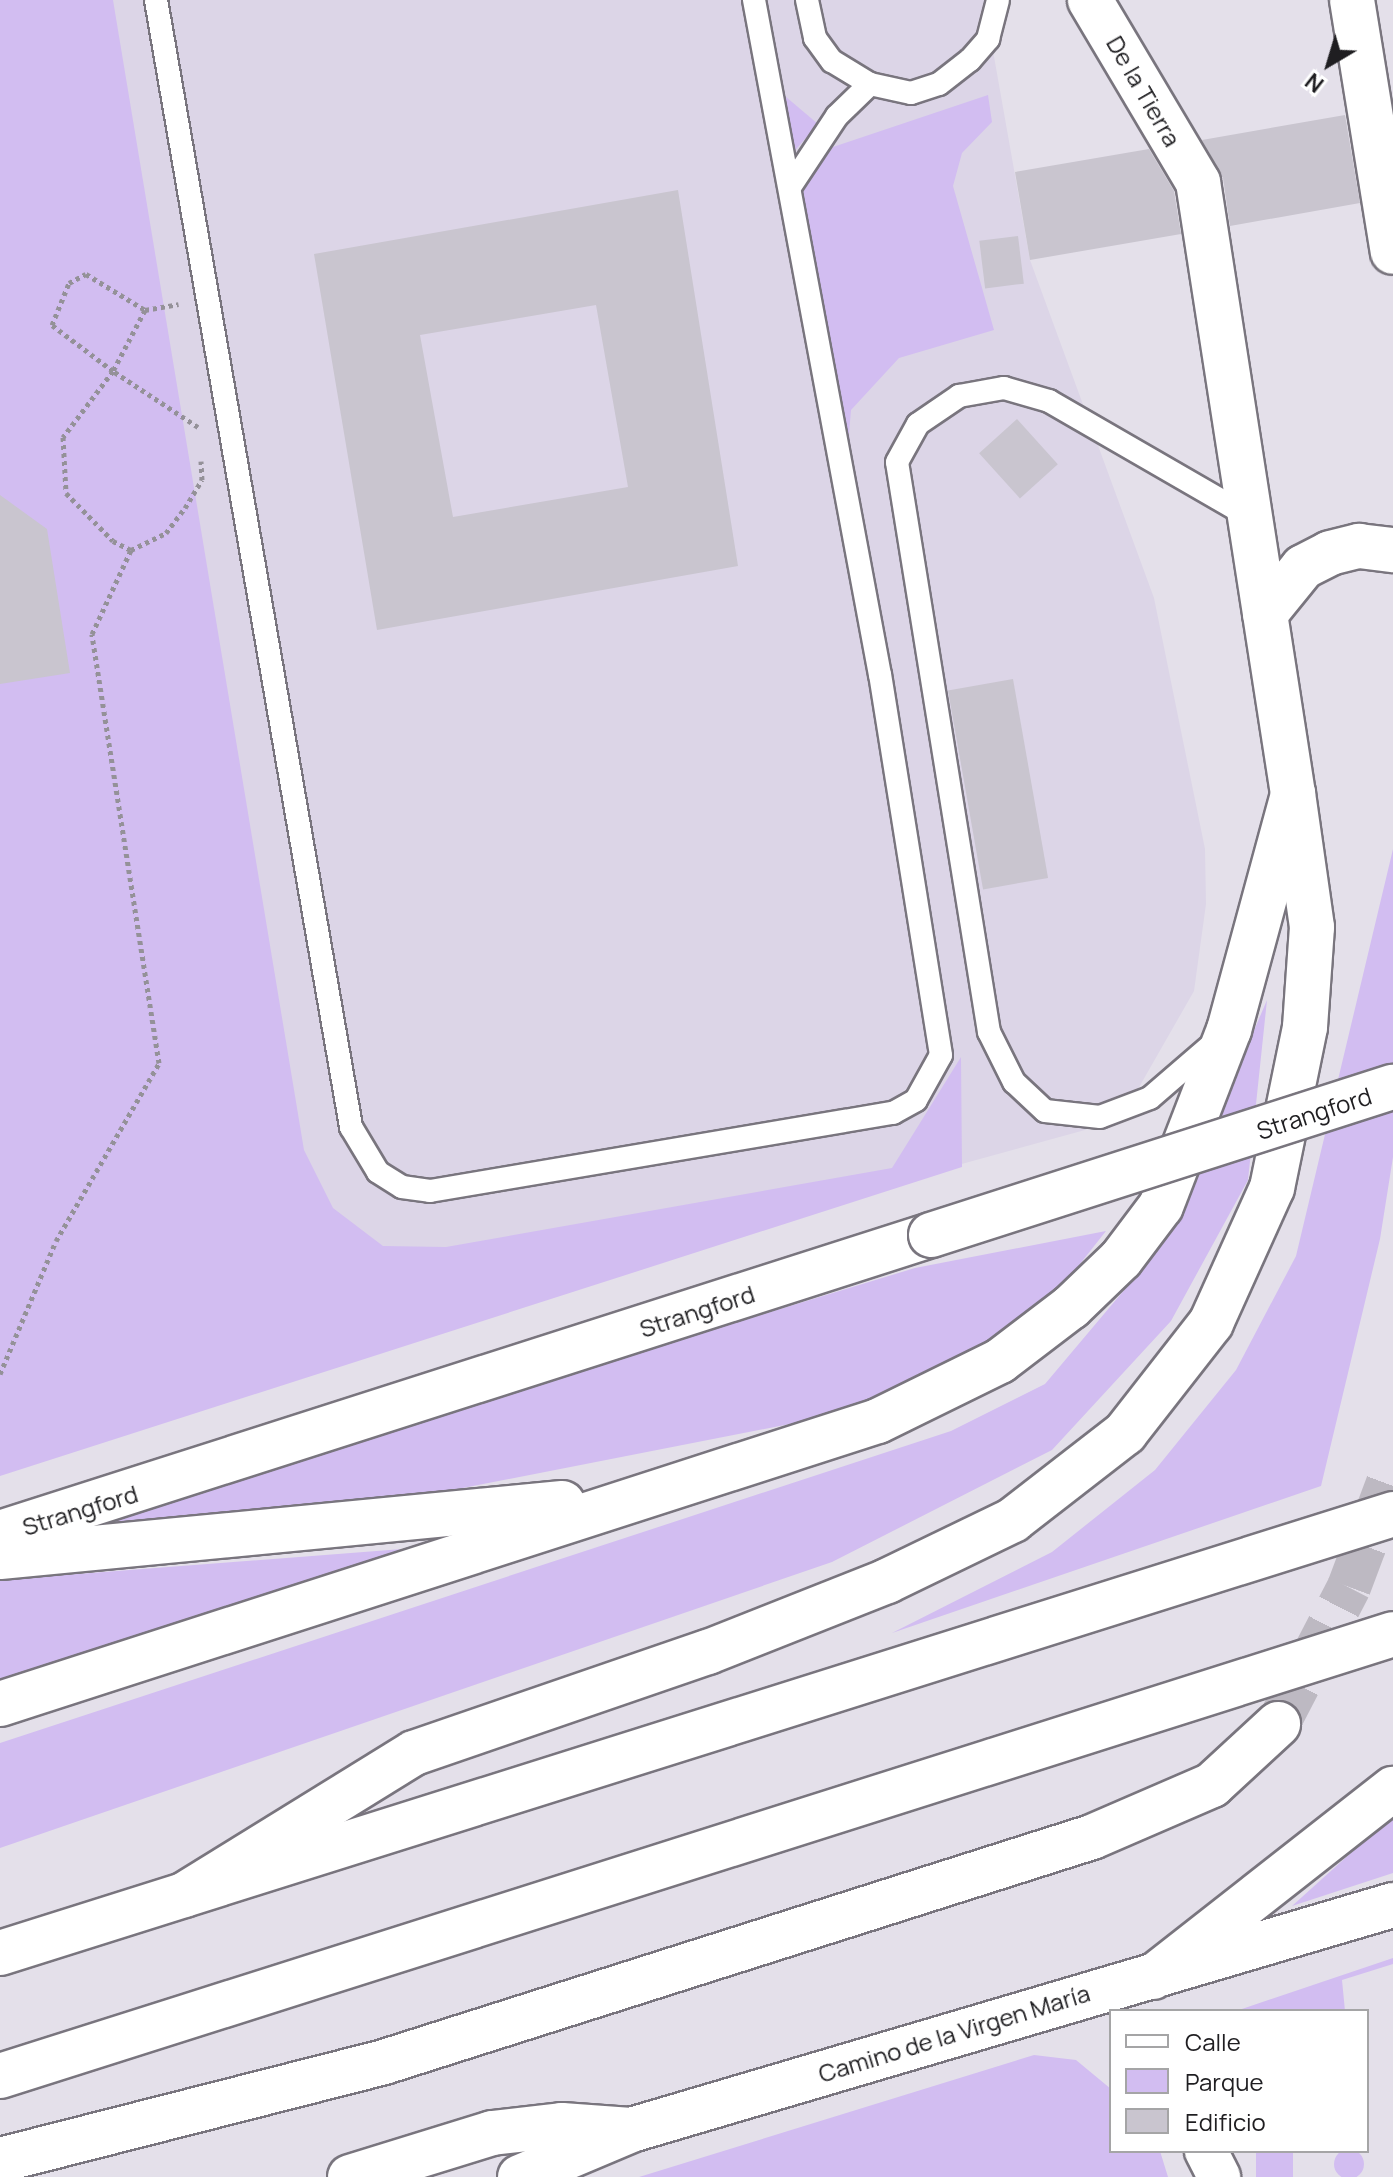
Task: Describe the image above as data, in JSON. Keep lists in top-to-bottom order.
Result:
{
  "streets": {
    "main road": ["De la Tierra", "Strangford", "Camino de la Virgen María"]
  },
  "legend": ["Calle", "Parque", "Edificio"],
  "north": "bottom left"
}
